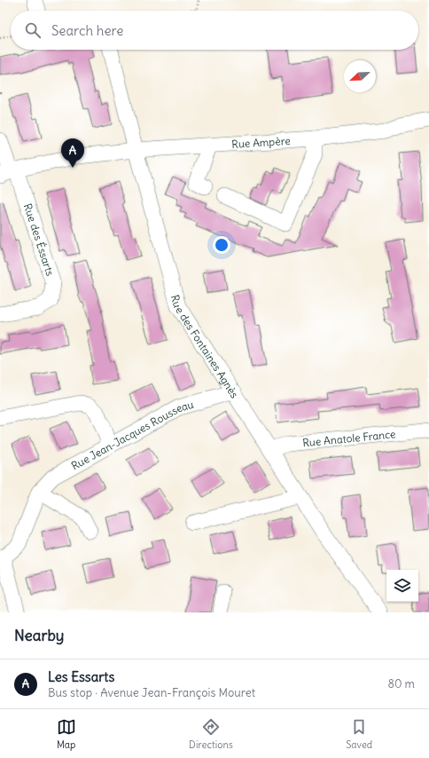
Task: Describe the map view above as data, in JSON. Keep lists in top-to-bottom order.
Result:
{
  "streets": {
    "street": [
      "Rue Ampère",
      "Rue des Éssarts",
      "Rue des Fontaines Agnès",
      "Rue Jean-Jacques Rousseau",
      "Rue Anatole France"
    ]
  },
  "crossings": [
    ["Rue Ampère", "Rue des Éssarts"],
    ["Rue Ampère", "Rue des Fontaines Agnès"],
    ["Rue des Fontaines Agnès", "Rue Jean-Jacques Rousseau"],
    ["Rue des Fontaines Agnès", "Rue Anatole France"]
  ],
  "north": "bottom left",
  "page": {
    "search": "Search here",
    "pins": "A",
    "heading": "Nearby",
    "list": [
      {
        "mark": "A",
        "name": "Les Essarts",
        "note": "Bus stop · Avenue Jean-François Mouret",
        "value": "80 m"
      }
    ],
    "nav": ["Map", "Directions", "Saved"]
  }
}
